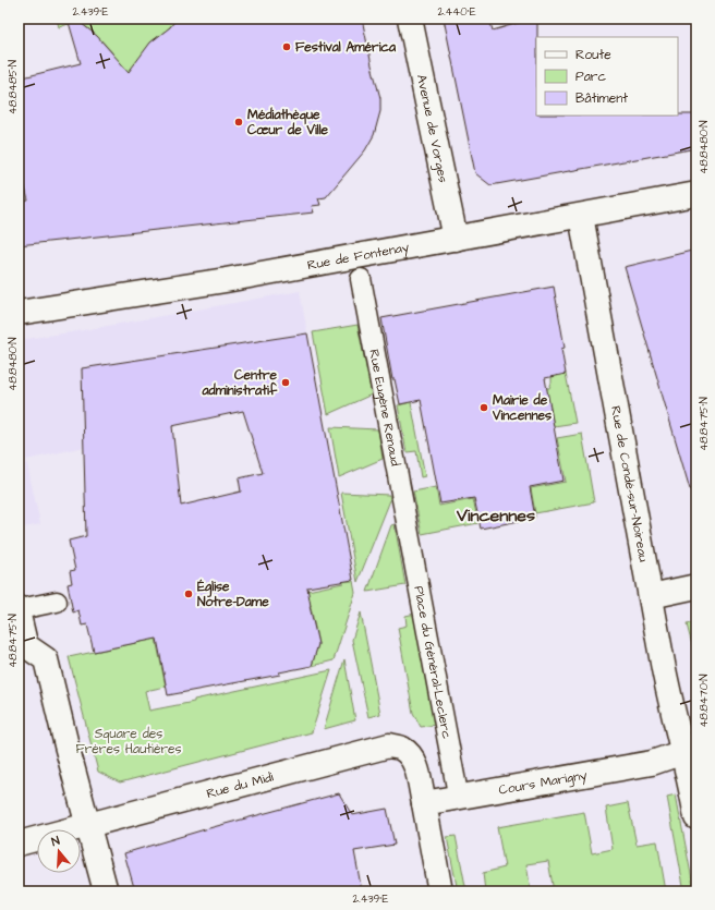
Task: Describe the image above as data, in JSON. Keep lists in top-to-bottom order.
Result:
{
  "streets": {
    "street": [
      "Avenue de Vorges",
      "Rue de Fontenay",
      "Rue Eugène Renaud",
      "Rue de Condé-sur-Noireau",
      "Place du Général-Leclerc",
      "Cours Marigny",
      "Rue du Midi"
    ]
  },
  "crossings": [
    ["Avenue de Vorges", "Rue de Fontenay"],
    ["Rue de Fontenay", "Rue de Condé-sur-Noireau"],
    ["Rue Eugène Renaud", "Place du Général-Leclerc"],
    ["Rue de Condé-sur-Noireau", "Cours Marigny"],
    ["Cours Marigny", "Rue du Midi"]
  ],
  "districts": ["Vincennes"],
  "parks": ["Square des Frères Hautières"],
  "places": [
    "Festival América",
    "Médiathèque Cœur de Ville",
    "Centre administratif",
    "Mairie de Vincennes",
    "Église Notre-Dame"
  ],
  "legend": ["Route", "Parc", "Bâtiment"],
  "north": "top",
  "coordinates": [
    "2.439°E",
    "2.440°E",
    "48.8485°N",
    "48.8480°N",
    "48.8475°N",
    "48.8470°N"
  ]
}
